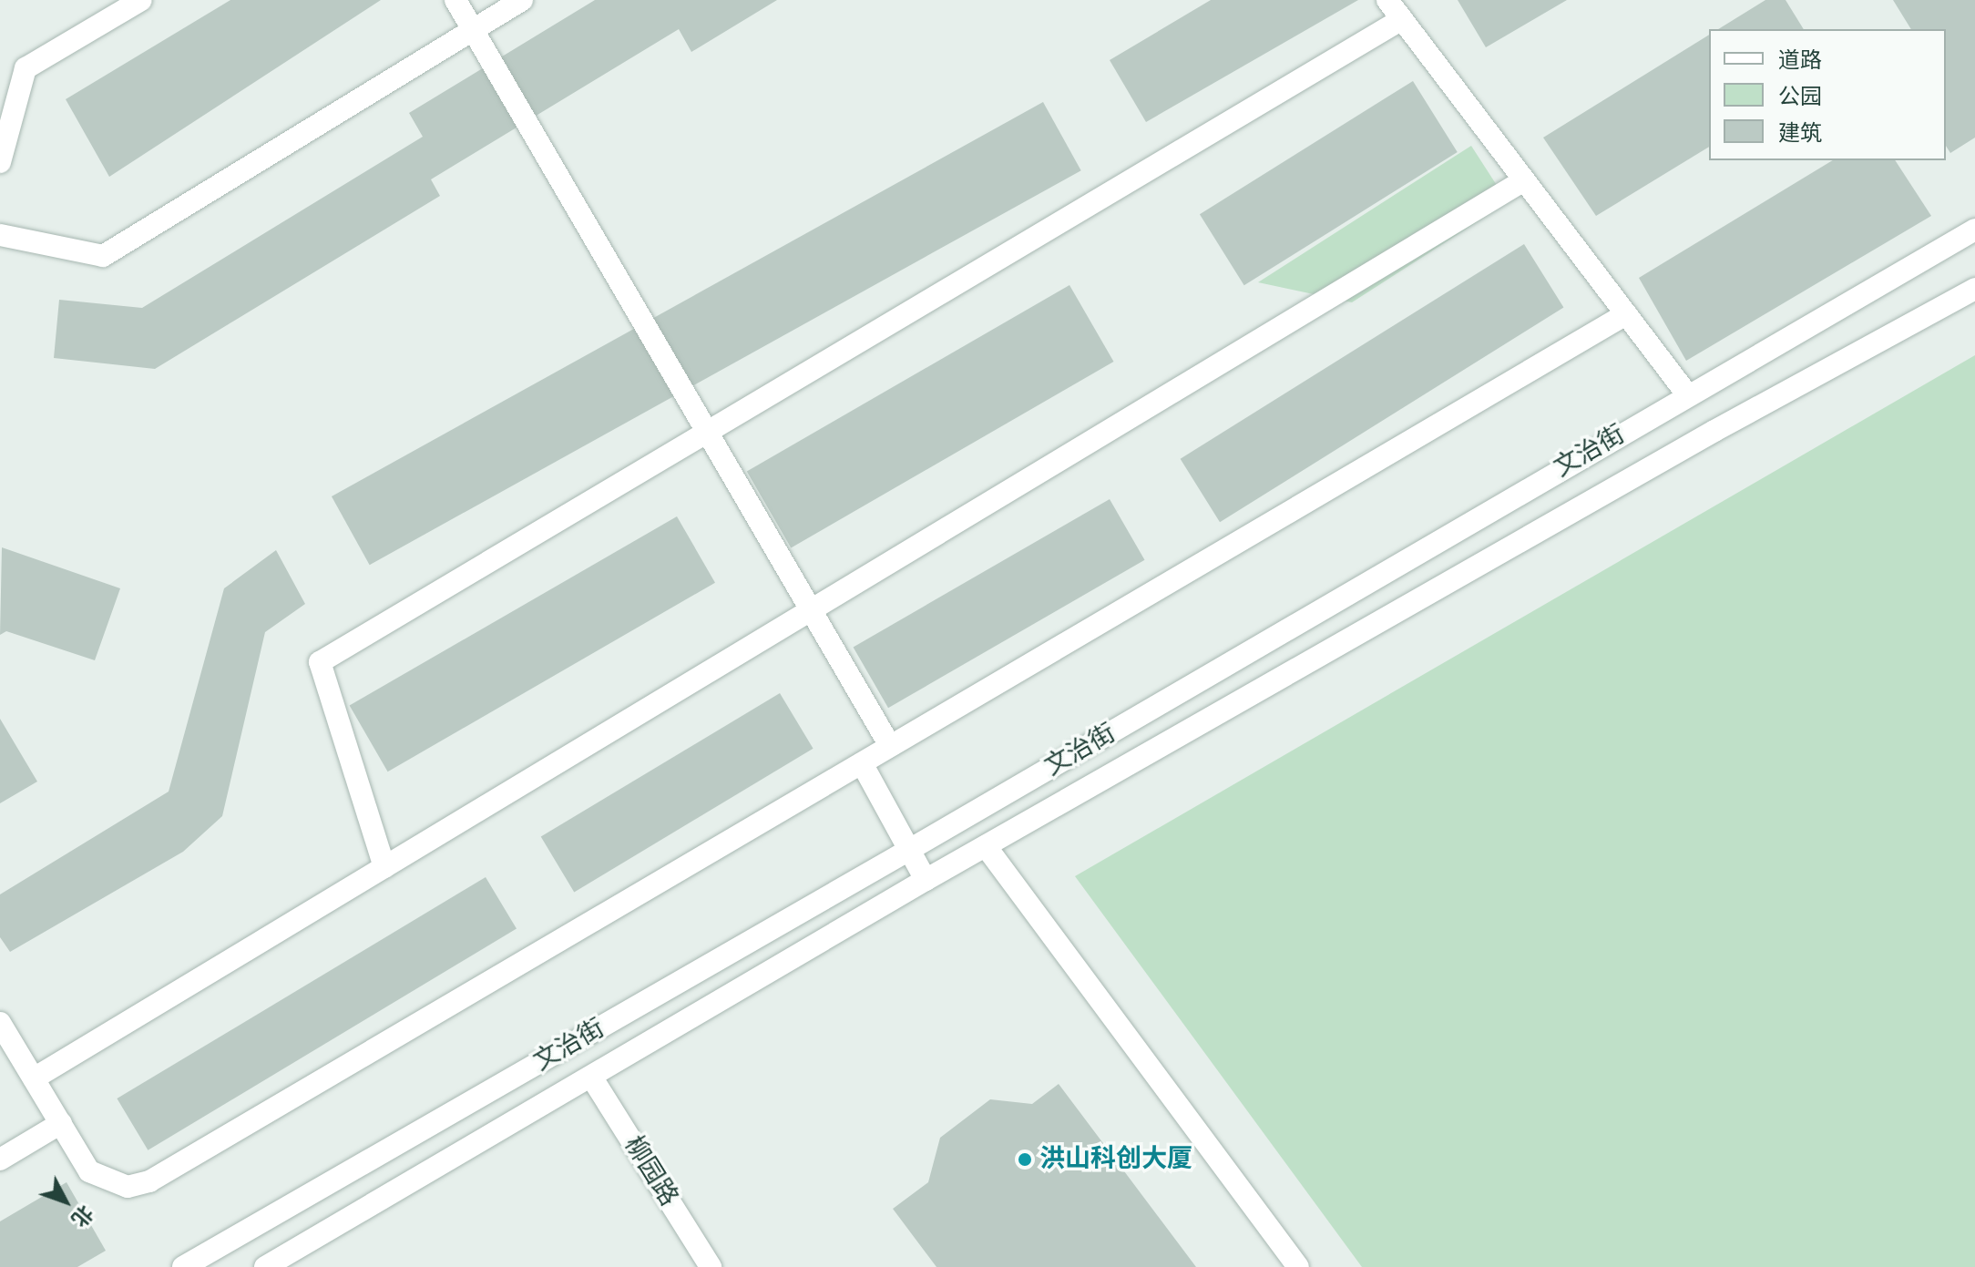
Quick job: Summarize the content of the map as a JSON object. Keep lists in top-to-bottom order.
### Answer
{
  "streets": {
    "street": ["文治街", "柳园路"]
  },
  "crossings": [
    ["文治街", "柳园路"]
  ],
  "places": ["洪山科创大厦"],
  "legend": ["道路", "公园", "建筑"],
  "north": "bottom right"
}
